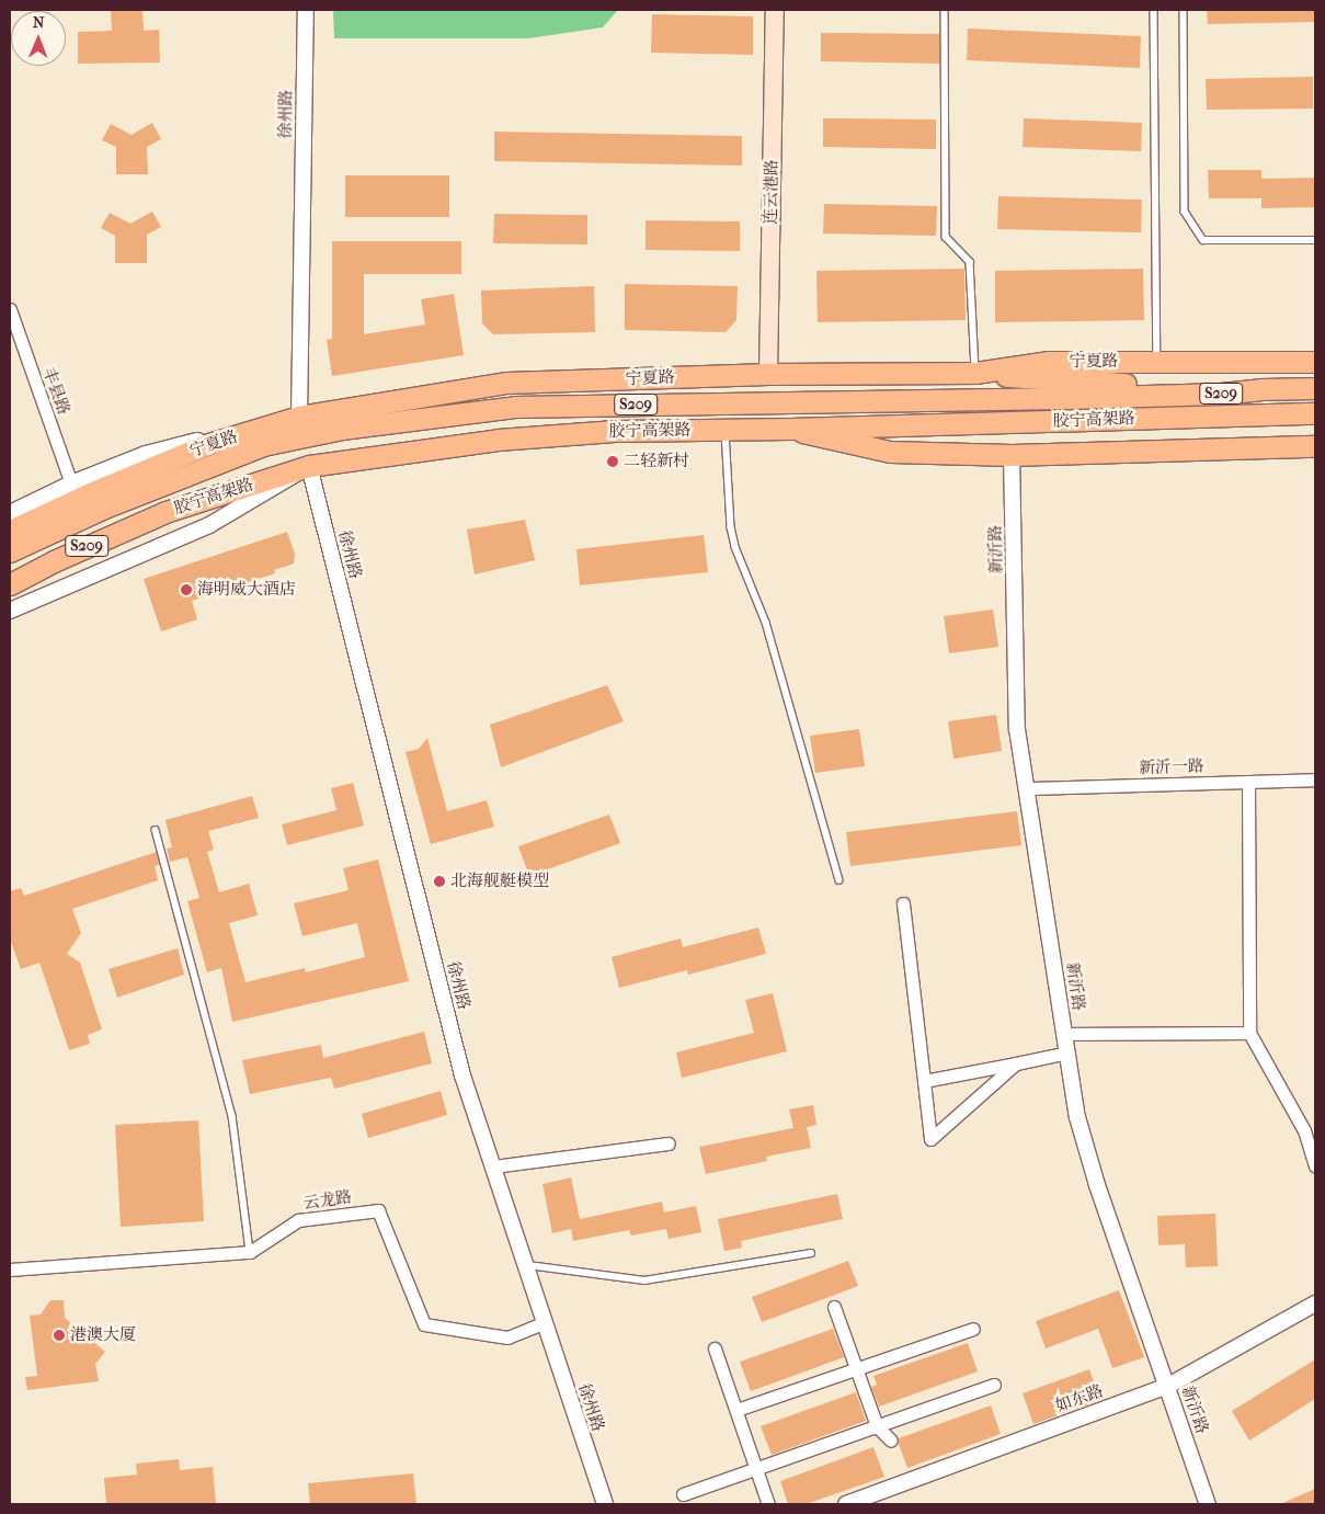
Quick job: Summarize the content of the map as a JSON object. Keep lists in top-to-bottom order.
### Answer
{
  "streets": {
    "main road": [
      "连云港路",
      "宁夏路",
      "S209",
      "胶宁高架路"
    ],
    "street": [
      "徐州路",
      "丰县路",
      "新沂路",
      "新沂一路",
      "云龙路",
      "如东路"
    ]
  },
  "crossings": [
    ["徐州路", "宁夏路"],
    ["徐州路", "胶宁高架路"],
    ["徐州路", "云龙路"],
    ["连云港路", "宁夏路"],
    ["新沂路", "新沂一路"],
    ["新沂路", "如东路"]
  ],
  "places": [
    "二轻新村",
    "海明威大酒店",
    "北海舰艇模型",
    "港澳大厦"
  ],
  "north": "top"
}
